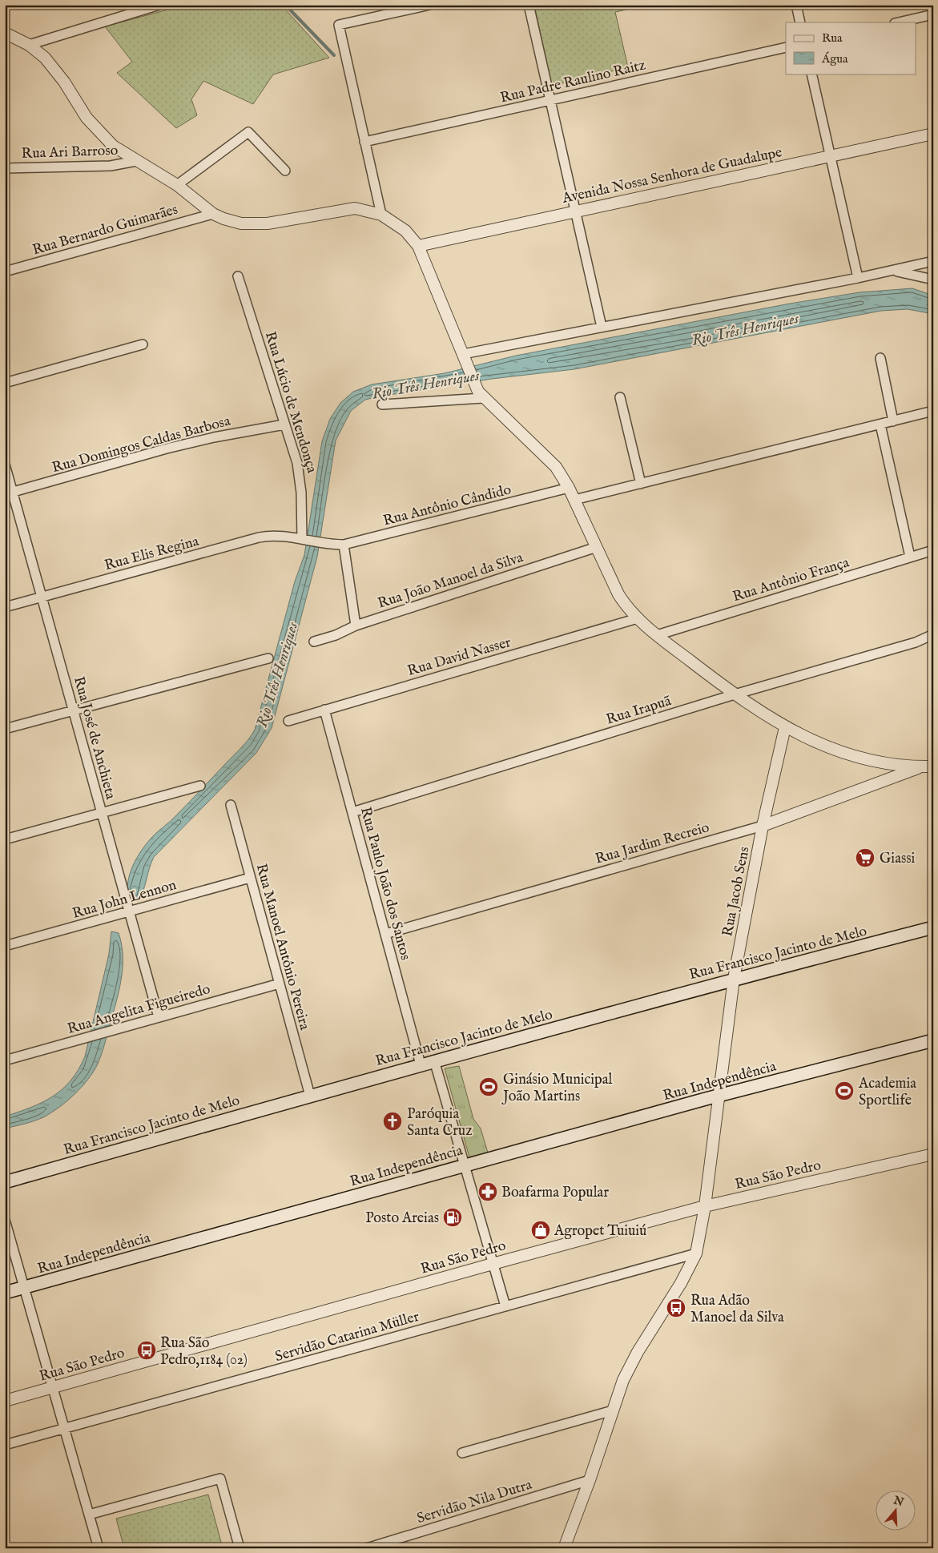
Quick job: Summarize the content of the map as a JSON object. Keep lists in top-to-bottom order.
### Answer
{
  "streets": {
    "main road": ["Rua Francisco Jacinto de Melo", "Rua Independência"],
    "street": [
      "Rua Padre Raulino Raitz",
      "Rua Ari Barroso",
      "Avenida Nossa Senhora de Guadalupe",
      "Rua Bernardo Guimarães",
      "Rua Lúcio de Mendonça",
      "Rua Domingos Caldas Barbosa",
      "Rua Antônio Cândido",
      "Rua Elis Regina",
      "Rua Antônio França",
      "Rua João Manoel da Silva",
      "Rua David Nasser",
      "Rua Irapuã",
      "Rua José de Anchieta",
      "Rua Jardim Recreio",
      "Rua Paulo João dos Santos",
      "Rua Jacob Sens",
      "Rua John Lennon",
      "Rua Manoel Antônio Pereira",
      "Rua Angelita Figueiredo",
      "Rua São Pedro",
      "Servidão Catarina Müller",
      "Servidão Nila Dutra"
    ]
  },
  "crossings": [
    ["Rua Lúcio de Mendonça", "Rua Domingos Caldas Barbosa"],
    ["Rua Lúcio de Mendonça", "Rua Elis Regina"],
    ["Rua Domingos Caldas Barbosa", "Rua José de Anchieta"],
    ["Rua Antônio Cândido", "Rua Elis Regina"],
    ["Rua Elis Regina", "Rua José de Anchieta"],
    ["Rua David Nasser", "Rua Paulo João dos Santos"],
    ["Rua Irapuã", "Rua Paulo João dos Santos"],
    ["Rua José de Anchieta", "Rua John Lennon"],
    ["Rua José de Anchieta", "Rua Angelita Figueiredo"],
    ["Rua Jardim Recreio", "Rua Paulo João dos Santos"],
    ["Rua Jardim Recreio", "Rua Jacob Sens"],
    ["Rua Paulo João dos Santos", "Rua Francisco Jacinto de Melo"],
    ["Rua Jacob Sens", "Rua Francisco Jacinto de Melo"],
    ["Rua Jacob Sens", "Rua Independência"],
    ["Rua Jacob Sens", "Rua São Pedro"],
    ["Rua John Lennon", "Rua Manoel Antônio Pereira"],
    ["Rua Manoel Antônio Pereira", "Rua Francisco Jacinto de Melo"],
    ["Rua Manoel Antônio Pereira", "Rua Angelita Figueiredo"]
  ],
  "water": ["Rio Três Henriques"],
  "places": {
    "supermarket": ["Giassi"],
    "sports": ["Ginásio Municipal João Martins", "Academia Sportlife"],
    "church": ["Paróquia Santa Cruz"],
    "pharmacy": ["Boafarma Popular"],
    "fuel station": ["Posto Areias"],
    "shop": ["Agropet Tuiuiú"],
    "bus stop": ["Rua Adão Manoel da Silva", "Rua São Pedro,1184 (02)"]
  },
  "legend": ["Rua", "Água"],
  "north": "top"
}
